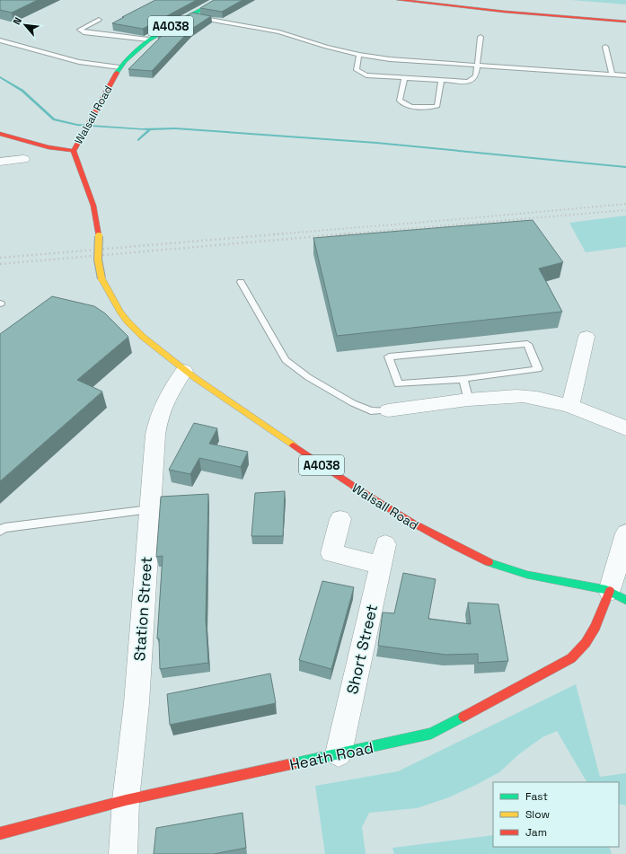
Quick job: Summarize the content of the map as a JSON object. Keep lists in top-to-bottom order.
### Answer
{
  "streets": {
    "main road": ["A4038", "Walsall Road", "Heath Road"],
    "street": ["Station Street", "Short Street"]
  },
  "crossings": [
    ["A4038", "Walsall Road"],
    ["Walsall Road", "Station Street"],
    ["Walsall Road", "Heath Road"],
    ["Station Street", "Heath Road"],
    ["Short Street", "Heath Road"]
  ],
  "legend": ["Fast", "Slow", "Jam"],
  "north": "top left"
}
